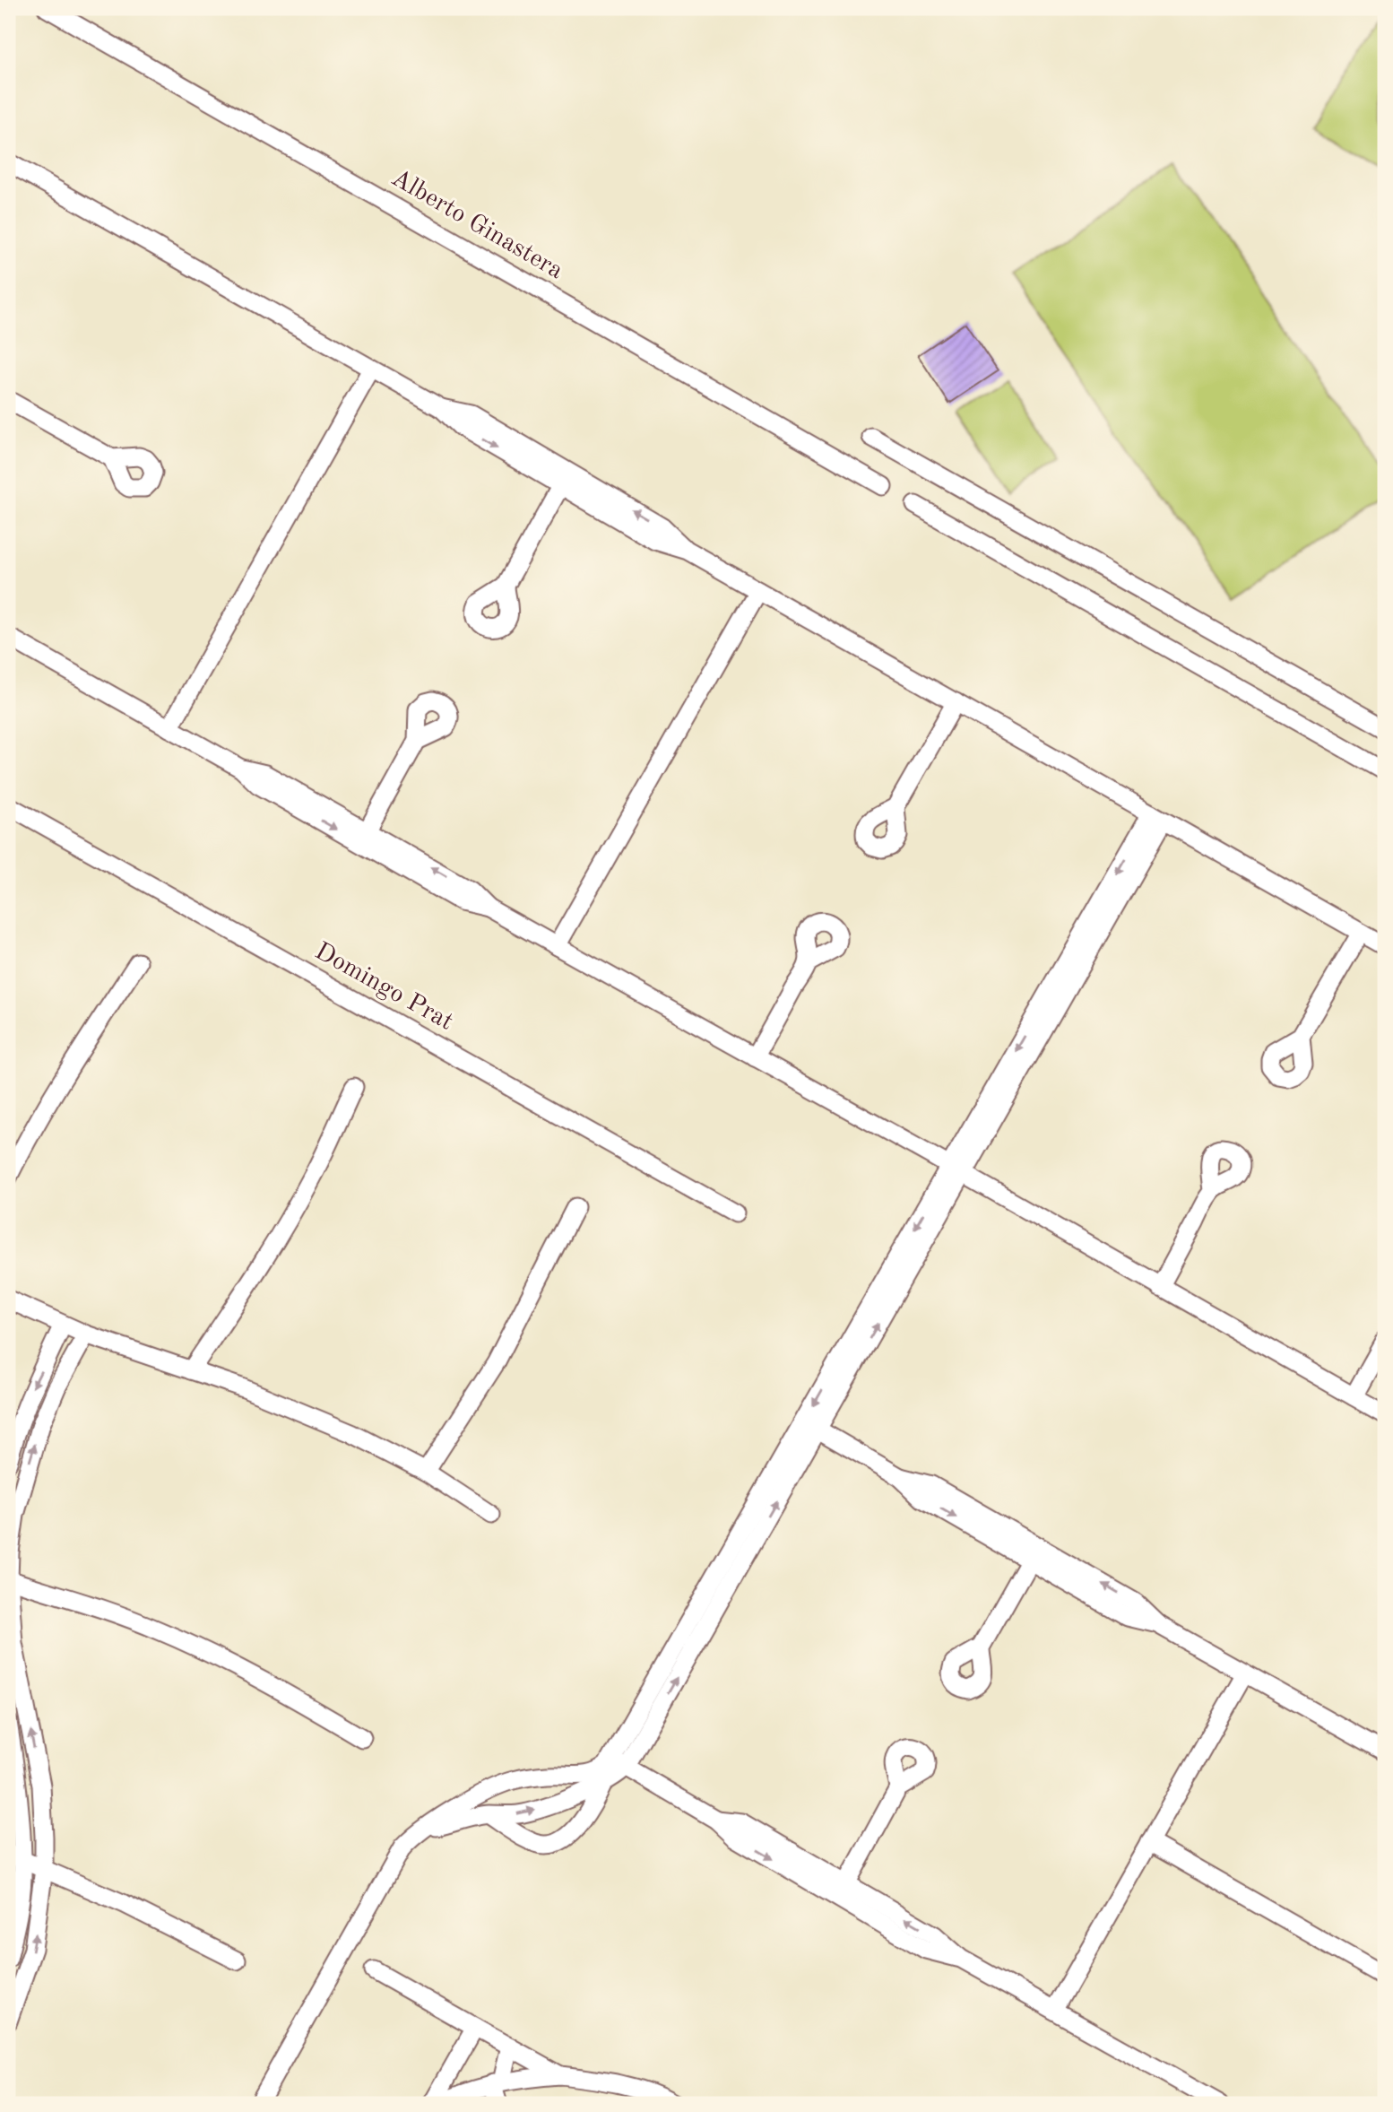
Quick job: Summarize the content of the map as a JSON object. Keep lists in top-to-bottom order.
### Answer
{
  "streets": {
    "street": ["Alberto Ginastera", "Domingo Prat"]
  }
}
